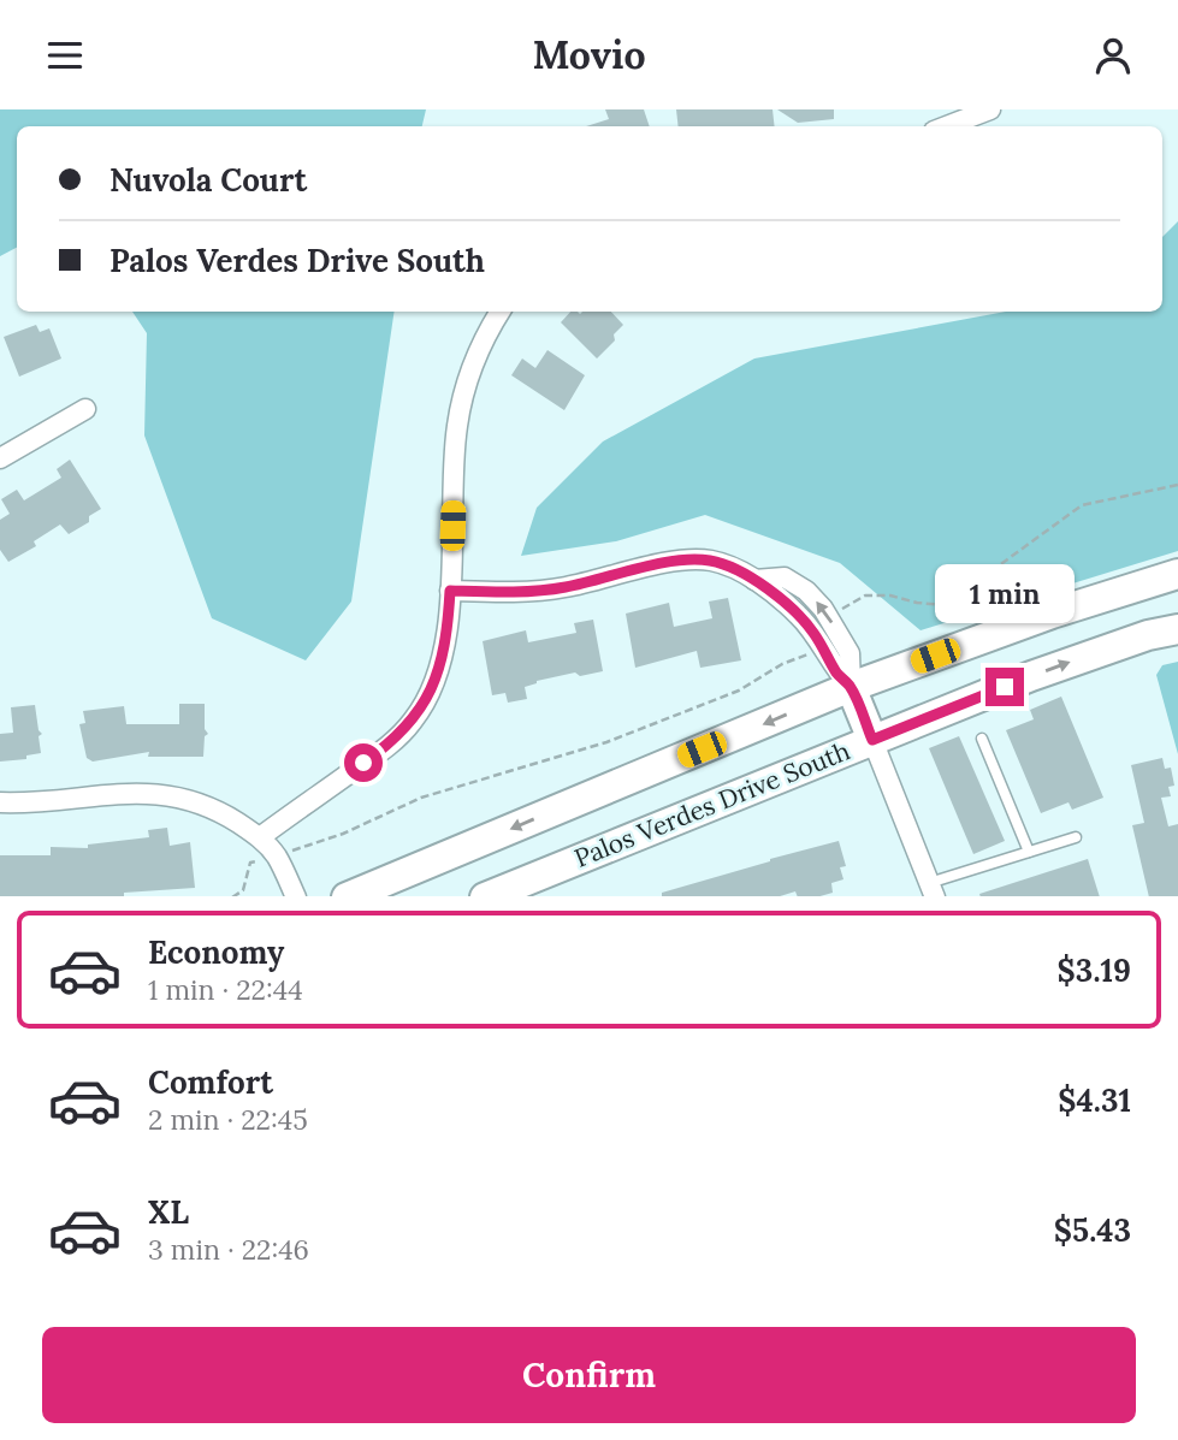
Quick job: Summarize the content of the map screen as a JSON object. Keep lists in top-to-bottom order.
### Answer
{
  "streets": {
    "main road": ["Palos Verdes Drive South"]
  },
  "page": {
    "header": "Movio",
    "banner": ["Nuvola Court", "Palos Verdes Drive South"],
    "bubble": "1 min",
    "list": [
      {
        "name": "Economy",
        "note": "1 min · 22:44",
        "value": "$3.19"
      },
      {
        "name": "Comfort",
        "note": "2 min · 22:45",
        "value": "$4.31"
      },
      {
        "name": "XL",
        "note": "3 min · 22:46",
        "value": "$5.43"
      }
    ],
    "buttons": "Confirm"
  }
}
